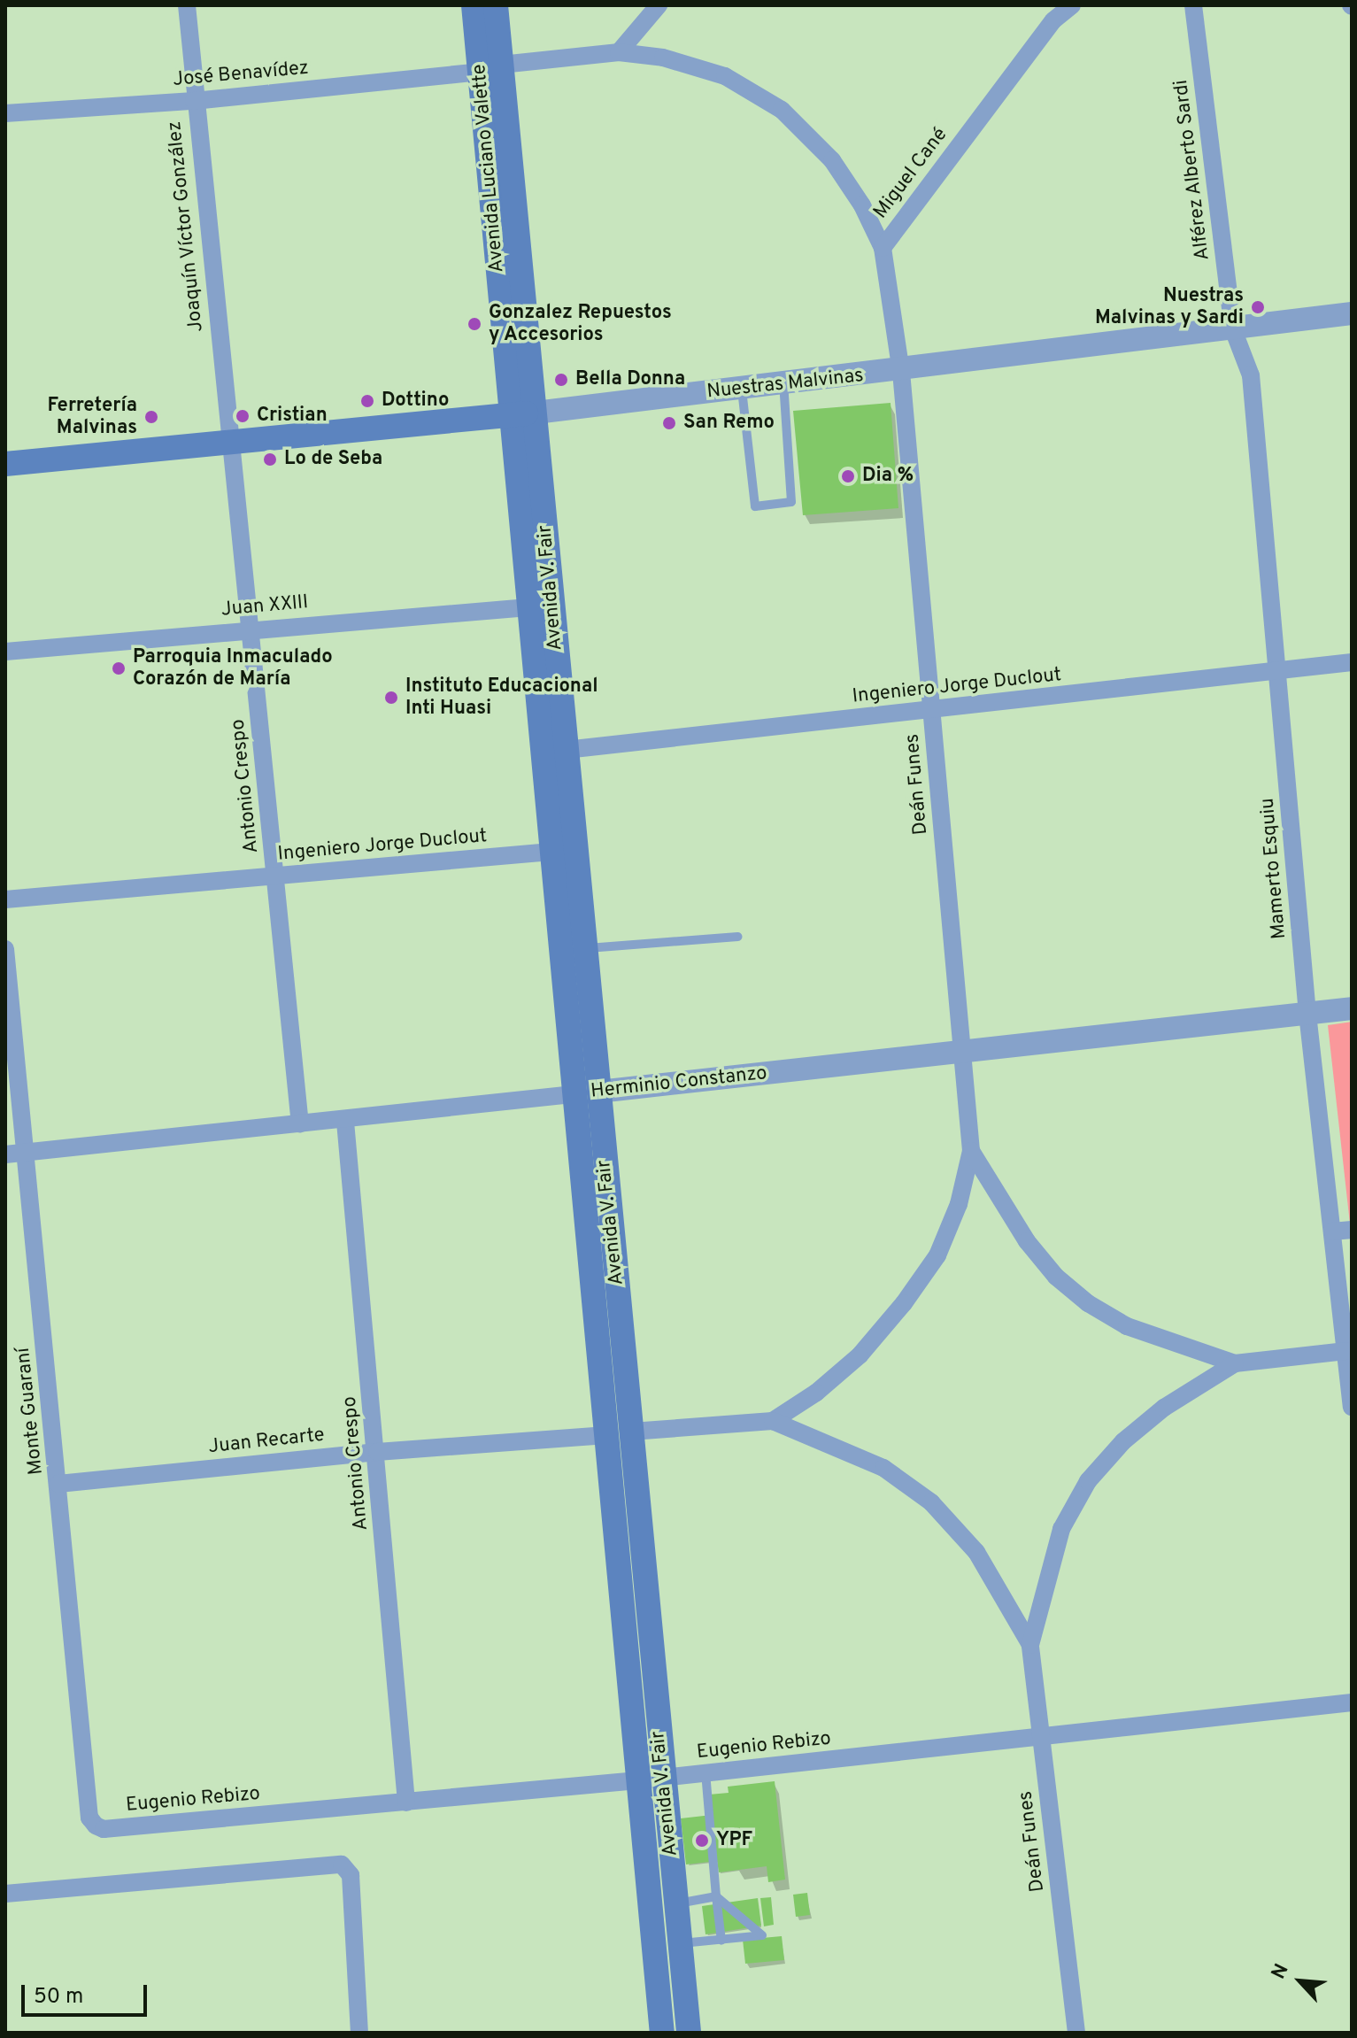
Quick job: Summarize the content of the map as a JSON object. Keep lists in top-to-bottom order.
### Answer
{
  "streets": {
    "main road": ["Avenida Luciano Valette", "Nuestras Malvinas", "Avenida V. Fair"],
    "street": [
      "José Benavídez",
      "Alférez Alberto Sardi",
      "Miguel Cané",
      "Joaquín Víctor González",
      "Juan XXIII",
      "Ingeniero Jorge Duclout",
      "Deán Funes",
      "Antonio Crespo",
      "Mamerto Esquiu",
      "Herminio Constanzo",
      "Monte Guaraní",
      "Juan Recarte",
      "Eugenio Rebizo"
    ]
  },
  "crossings": [
    ["José Benavídez", "Avenida Luciano Valette"],
    ["José Benavídez", "Miguel Cané"],
    ["José Benavídez", "Joaquín Víctor González"],
    ["Avenida Luciano Valette", "Nuestras Malvinas"],
    ["Avenida Luciano Valette", "Avenida V. Fair"],
    ["Alférez Alberto Sardi", "Nuestras Malvinas"],
    ["Alférez Alberto Sardi", "Mamerto Esquiu"],
    ["Miguel Cané", "Deán Funes"],
    ["Joaquín Víctor González", "Nuestras Malvinas"],
    ["Joaquín Víctor González", "Antonio Crespo"],
    ["Nuestras Malvinas", "Avenida V. Fair"],
    ["Nuestras Malvinas", "Deán Funes"],
    ["Nuestras Malvinas", "Antonio Crespo"],
    ["Nuestras Malvinas", "Mamerto Esquiu"],
    ["Avenida V. Fair", "Juan XXIII"],
    ["Avenida V. Fair", "Ingeniero Jorge Duclout"],
    ["Avenida V. Fair", "Herminio Constanzo"],
    ["Avenida V. Fair", "Juan Recarte"],
    ["Avenida V. Fair", "Eugenio Rebizo"],
    ["Juan XXIII", "Antonio Crespo"],
    ["Ingeniero Jorge Duclout", "Deán Funes"],
    ["Ingeniero Jorge Duclout", "Antonio Crespo"],
    ["Ingeniero Jorge Duclout", "Mamerto Esquiu"],
    ["Deán Funes", "Herminio Constanzo"],
    ["Deán Funes", "Eugenio Rebizo"],
    ["Antonio Crespo", "Herminio Constanzo"],
    ["Antonio Crespo", "Juan Recarte"],
    ["Antonio Crespo", "Eugenio Rebizo"],
    ["Mamerto Esquiu", "Herminio Constanzo"],
    ["Herminio Constanzo", "Monte Guaraní"],
    ["Monte Guaraní", "Juan Recarte"],
    ["Monte Guaraní", "Eugenio Rebizo"]
  ],
  "places": [
    "Nuestras Malvinas y Sardi",
    "Gonzalez Repuestos y Accesorios",
    "Bella Donna",
    "Dottino",
    "Cristian",
    "Ferretería Malvinas",
    "San Remo",
    "Lo de Seba",
    "Dia %",
    "Parroquia Inmaculado Corazón de María",
    "Instituto Educacional Inti Huasi",
    "YPF"
  ],
  "scale_bar": "50 m",
  "north": "top left"
}
